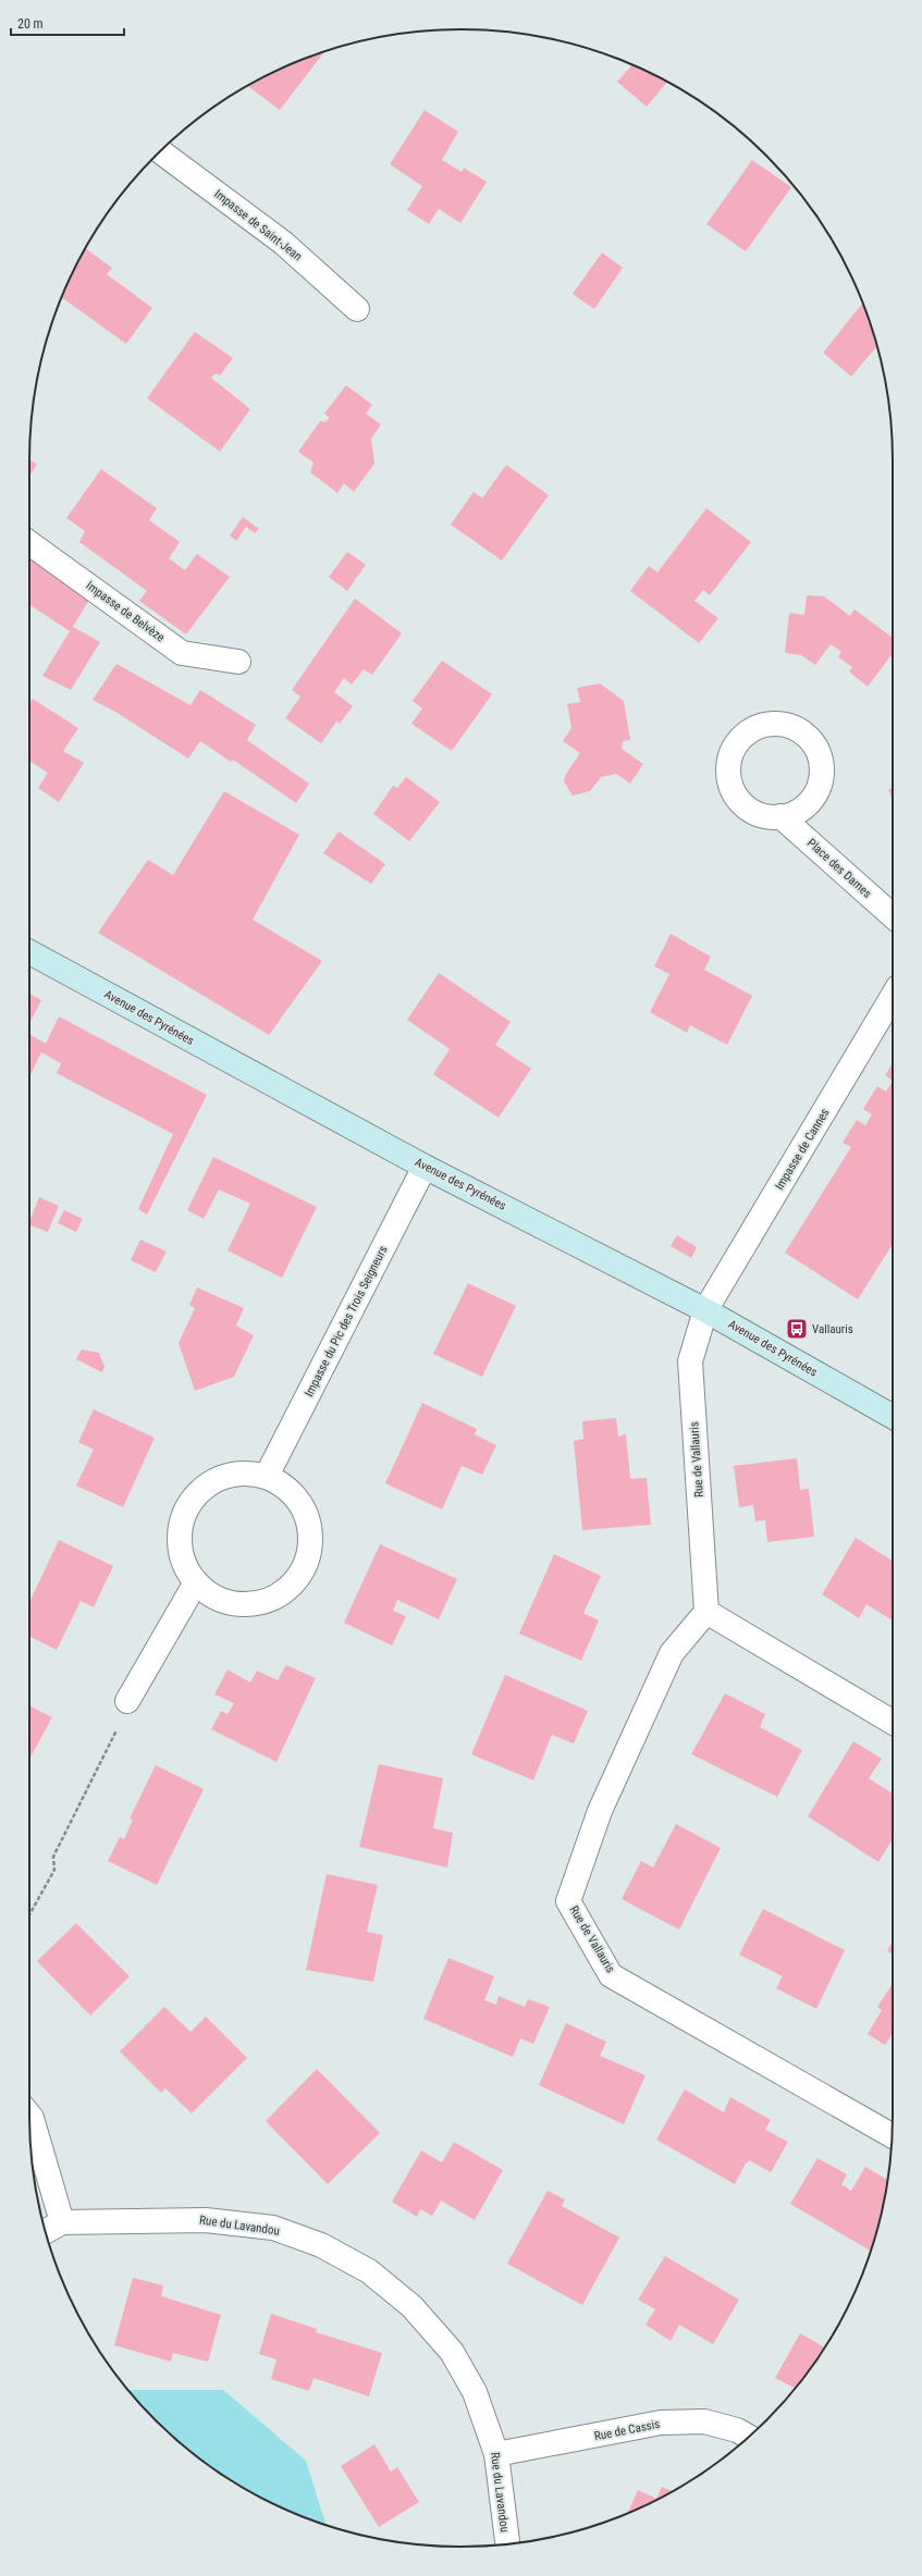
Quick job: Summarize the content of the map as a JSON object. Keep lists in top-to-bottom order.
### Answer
{
  "streets": {
    "main road": ["Avenue des Pyrénées"],
    "street": [
      "Impasse de Saint-Jean",
      "Impasse de Belvèze",
      "Place des Dames",
      "Impasse de Cannes",
      "Impasse du Pic des Trois Seigneurs",
      "Rue de Vallauris",
      "Rue du Lavandou",
      "Rue de Cassis"
    ]
  },
  "crossings": [
    ["Avenue des Pyrénées", "Impasse de Cannes"],
    ["Avenue des Pyrénées", "Impasse du Pic des Trois Seigneurs"],
    ["Avenue des Pyrénées", "Rue de Vallauris"],
    ["Impasse de Cannes", "Rue de Vallauris"],
    ["Rue du Lavandou", "Rue de Cassis"]
  ],
  "places": {
    "bus stop": ["Vallauris"]
  },
  "scale_bar": "20 m"
}
